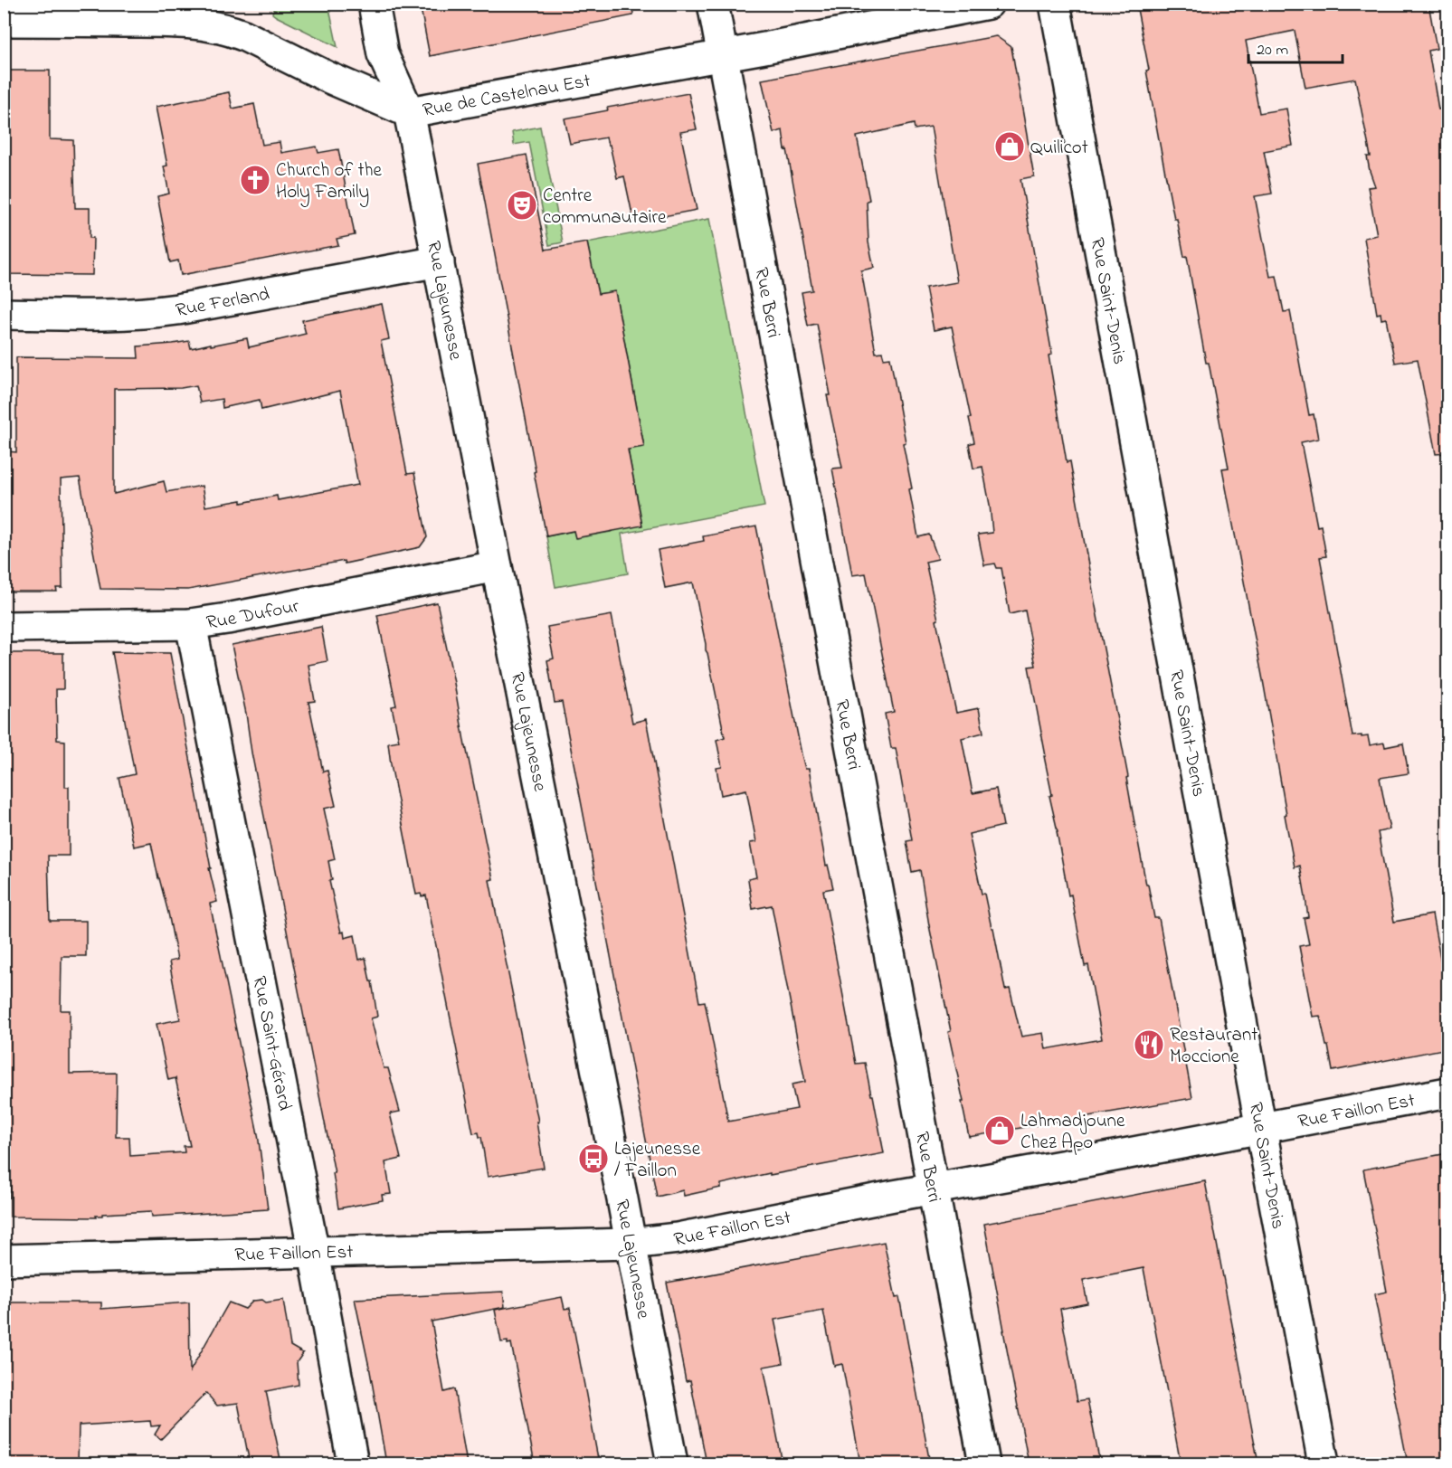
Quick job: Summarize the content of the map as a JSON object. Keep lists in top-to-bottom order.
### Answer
{
  "streets": {
    "street": [
      "Rue de Castelnau Est",
      "Rue Lajeunesse",
      "Rue Ferland",
      "Rue Berri",
      "Rue Saint-Denis",
      "Rue Dufour",
      "Rue Saint-Gérard",
      "Rue Faillon Est"
    ]
  },
  "crossings": [
    ["Rue de Castelnau Est", "Rue Lajeunesse"],
    ["Rue de Castelnau Est", "Rue Berri"],
    ["Rue Lajeunesse", "Rue Ferland"],
    ["Rue Lajeunesse", "Rue Dufour"],
    ["Rue Lajeunesse", "Rue Faillon Est"],
    ["Rue Berri", "Rue Faillon Est"],
    ["Rue Saint-Denis", "Rue Faillon Est"],
    ["Rue Dufour", "Rue Saint-Gérard"],
    ["Rue Saint-Gérard", "Rue Faillon Est"]
  ],
  "places": {
    "shop": ["Quilicot", "Lahmadjoune Chez Apo"],
    "church": ["Church of the Holy Family"],
    "theatre": ["Centre communautaire"],
    "restaurant": ["Restaurant Moccione"],
    "bus stop": ["Lajeunesse / Faillon"]
  },
  "scale_bar": "20 m"
}
